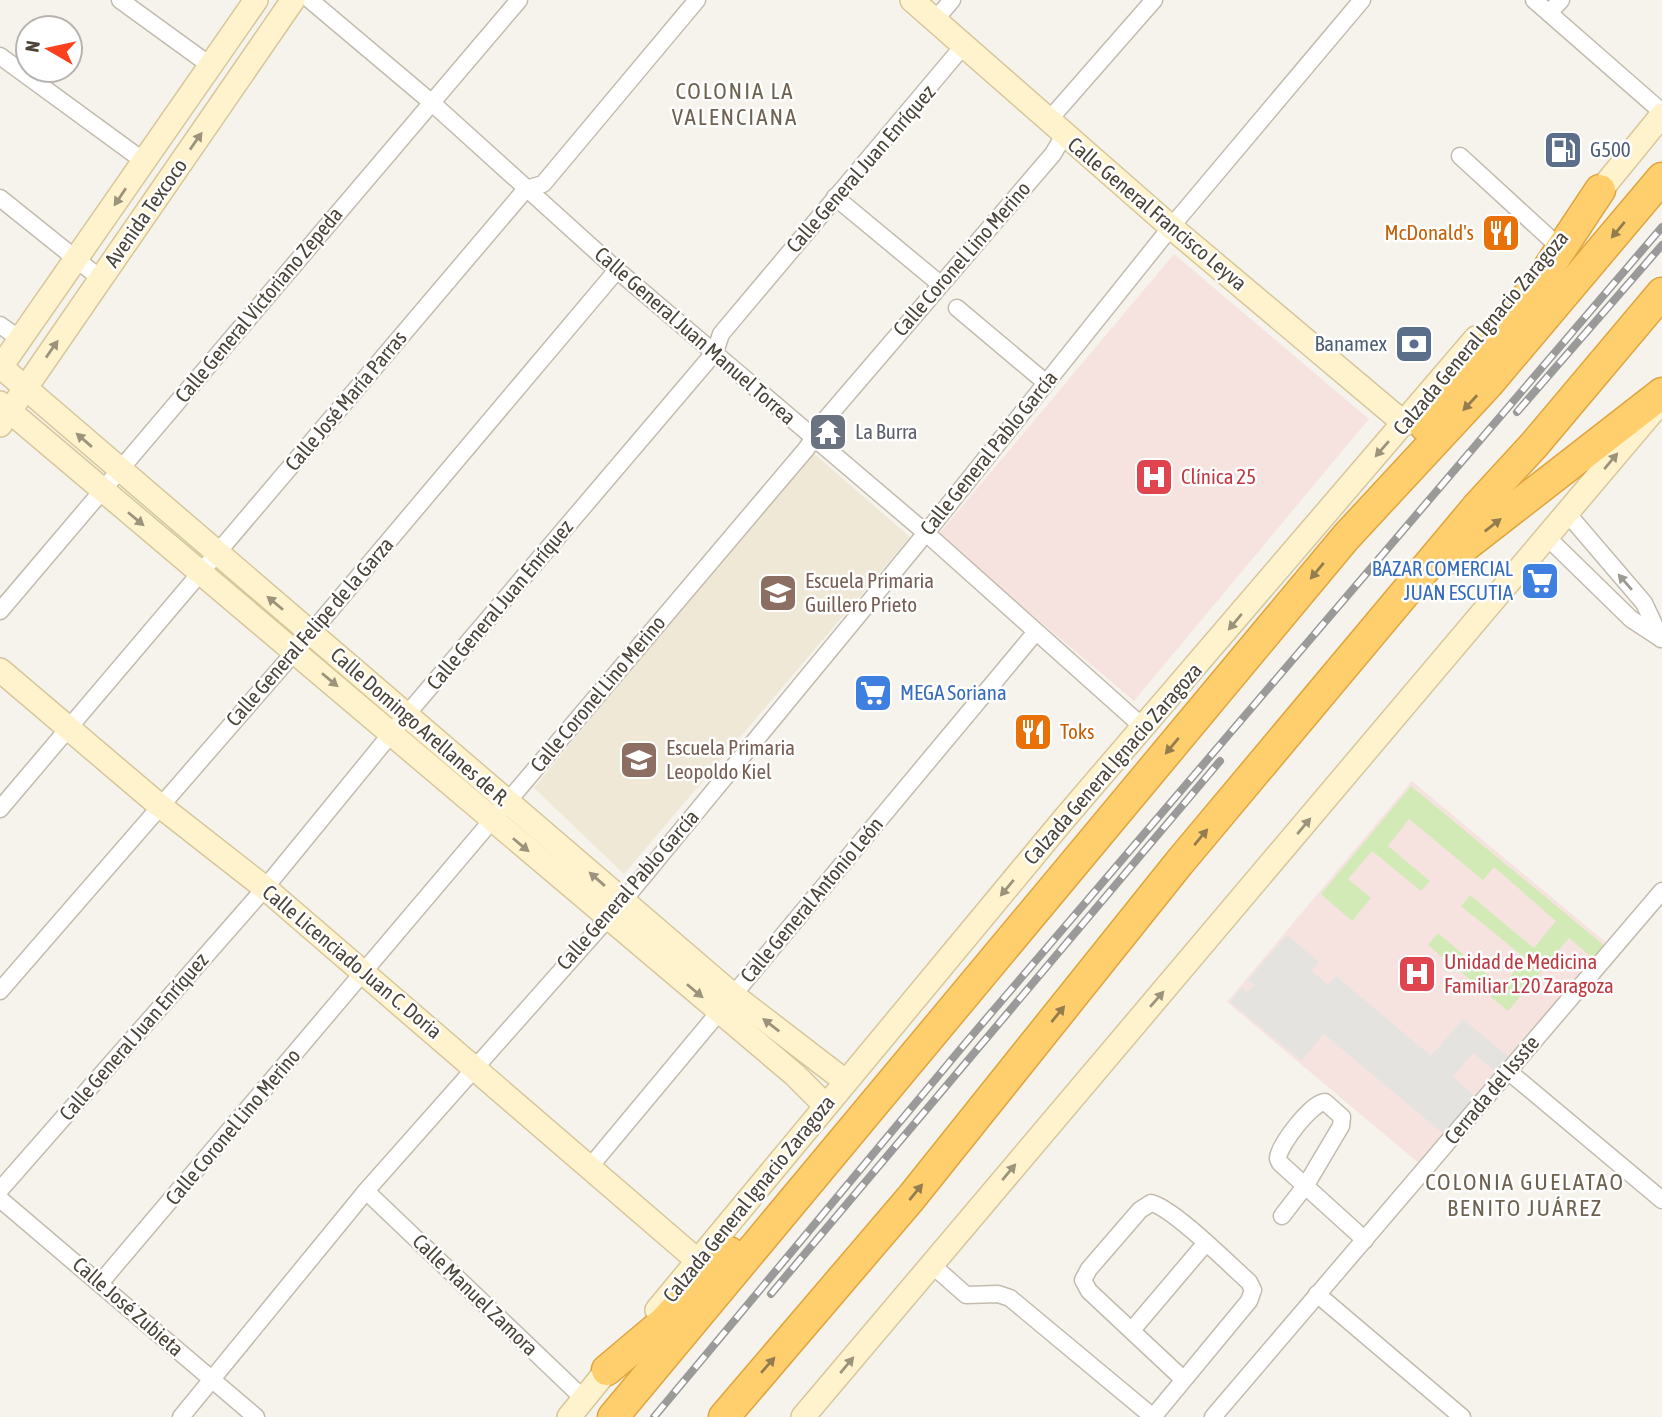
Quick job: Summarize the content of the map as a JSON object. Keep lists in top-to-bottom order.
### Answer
{
  "streets": {
    "highway": ["Calzada General Ignacio Zaragoza"],
    "main road": [
      "Avenida Texcoco",
      "Calle General Francisco Leyva",
      "Calle Domingo Arellanes de R.",
      "Calle Licenciado Juan C. Doria"
    ],
    "street": [
      "Calle General Juan Enríquez",
      "Calle Coronel Lino Merino",
      "Calle General Victoriano Zepeda",
      "Calle General Juan Manuel Torrea",
      "Calle José María Parras",
      "Calle General Pablo García",
      "Calle General Felipe de la Garza",
      "Calle General Antonio León",
      "Cerrada del Issste",
      "Calle Manuel Zamora",
      "Calle José Zubieta"
    ]
  },
  "crossings": [
    ["Calle General Juan Enríquez", "Calle General Francisco Leyva"],
    ["Calle General Juan Enríquez", "Calle General Juan Manuel Torrea"],
    ["Calle General Juan Enríquez", "Calle Domingo Arellanes de R."],
    ["Calle General Juan Enríquez", "Calle Licenciado Juan C. Doria"],
    ["Avenida Texcoco", "Calle Domingo Arellanes de R."],
    ["Calle General Francisco Leyva", "Calle Coronel Lino Merino"],
    ["Calle General Francisco Leyva", "Calzada General Ignacio Zaragoza"],
    ["Calle General Francisco Leyva", "Calle General Pablo García"],
    ["Calle Coronel Lino Merino", "Calle General Juan Manuel Torrea"],
    ["Calle Coronel Lino Merino", "Calle Domingo Arellanes de R."],
    ["Calle Coronel Lino Merino", "Calle Licenciado Juan C. Doria"],
    ["Calle Coronel Lino Merino", "Calle José Zubieta"],
    ["Calle General Victoriano Zepeda", "Calle General Juan Manuel Torrea"],
    ["Calle General Victoriano Zepeda", "Calle Domingo Arellanes de R."],
    ["Calzada General Ignacio Zaragoza", "Calle General Juan Manuel Torrea"],
    ["Calzada General Ignacio Zaragoza", "Calle Domingo Arellanes de R."],
    ["Calzada General Ignacio Zaragoza", "Calle Licenciado Juan C. Doria"],
    ["Calzada General Ignacio Zaragoza", "Calle Manuel Zamora"],
    ["Calle General Juan Manuel Torrea", "Calle José María Parras"],
    ["Calle General Juan Manuel Torrea", "Calle General Pablo García"],
    ["Calle General Juan Manuel Torrea", "Calle General Felipe de la Garza"],
    ["Calle General Juan Manuel Torrea", "Calle General Antonio León"],
    ["Calle José María Parras", "Calle Domingo Arellanes de R."],
    ["Calle José María Parras", "Calle Licenciado Juan C. Doria"],
    ["Calle General Pablo García", "Calle Domingo Arellanes de R."],
    ["Calle General Pablo García", "Calle Licenciado Juan C. Doria"],
    ["Calle General Pablo García", "Calle Manuel Zamora"],
    ["Calle General Pablo García", "Calle José Zubieta"],
    ["Calle General Felipe de la Garza", "Calle Domingo Arellanes de R."],
    ["Calle General Felipe de la Garza", "Calle Licenciado Juan C. Doria"],
    ["Calle Domingo Arellanes de R.", "Calle General Antonio León"],
    ["Calle General Antonio León", "Calle Licenciado Juan C. Doria"]
  ],
  "districts": ["COLONIA LA VALENCIANA", "COLONIA GUELATAO BENITO JUÁREZ"],
  "places": {
    "fuel station": ["G500"],
    "restaurant": ["McDonald's", "Toks"],
    "bank": ["Banamex"],
    "temple": ["La Burra"],
    "hospital": ["Clínica 25", "Unidad de Medicina Familiar 120 Zaragoza"],
    "supermarket": ["BAZAR COMERCIAL JUAN ESCUTIA", "MEGA Soriana"],
    "school or university": ["Escuela Primaria Guillero Prieto", "Escuela Primaria Leopoldo Kiel"]
  },
  "north": "left"
}
